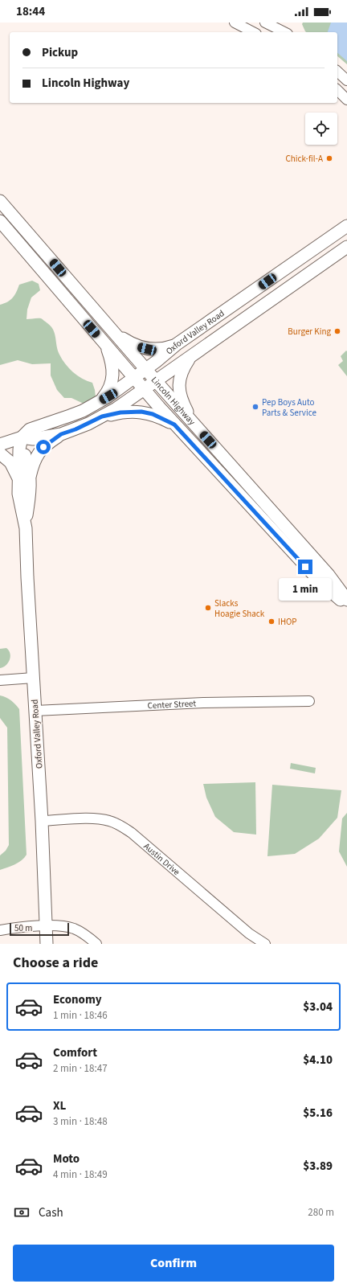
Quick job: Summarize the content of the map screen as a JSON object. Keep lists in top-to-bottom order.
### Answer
{
  "streets": {
    "main road": ["Oxford Valley Road", "Lincoln Highway"],
    "street": ["Center Street", "Austin Drive"]
  },
  "crossings": [
    ["Oxford Valley Road", "Lincoln Highway"],
    ["Oxford Valley Road", "Center Street"],
    ["Oxford Valley Road", "Austin Drive"]
  ],
  "places": [
    "Chick-fil-A",
    "Burger King",
    "Pep Boys Auto Parts & Service",
    "Slacks Hoagie Shack",
    "IHOP"
  ],
  "scale_bar": "50 m",
  "page": {
    "status": "18:44",
    "banner": ["Pickup", "Lincoln Highway"],
    "bubble": "1 min",
    "scale": "50 m",
    "heading": "Choose a ride",
    "list": [
      {
        "name": "Economy",
        "note": "1 min · 18:46",
        "value": "$3.04"
      },
      {
        "name": "Comfort",
        "note": "2 min · 18:47",
        "value": "$4.10"
      },
      {
        "name": "XL",
        "note": "3 min · 18:48",
        "value": "$5.16"
      },
      {
        "name": "Moto",
        "note": "4 min · 18:49",
        "value": "$3.89"
      }
    ],
    "pay": ["Cash", "280 m"],
    "buttons": "Confirm"
  }
}
